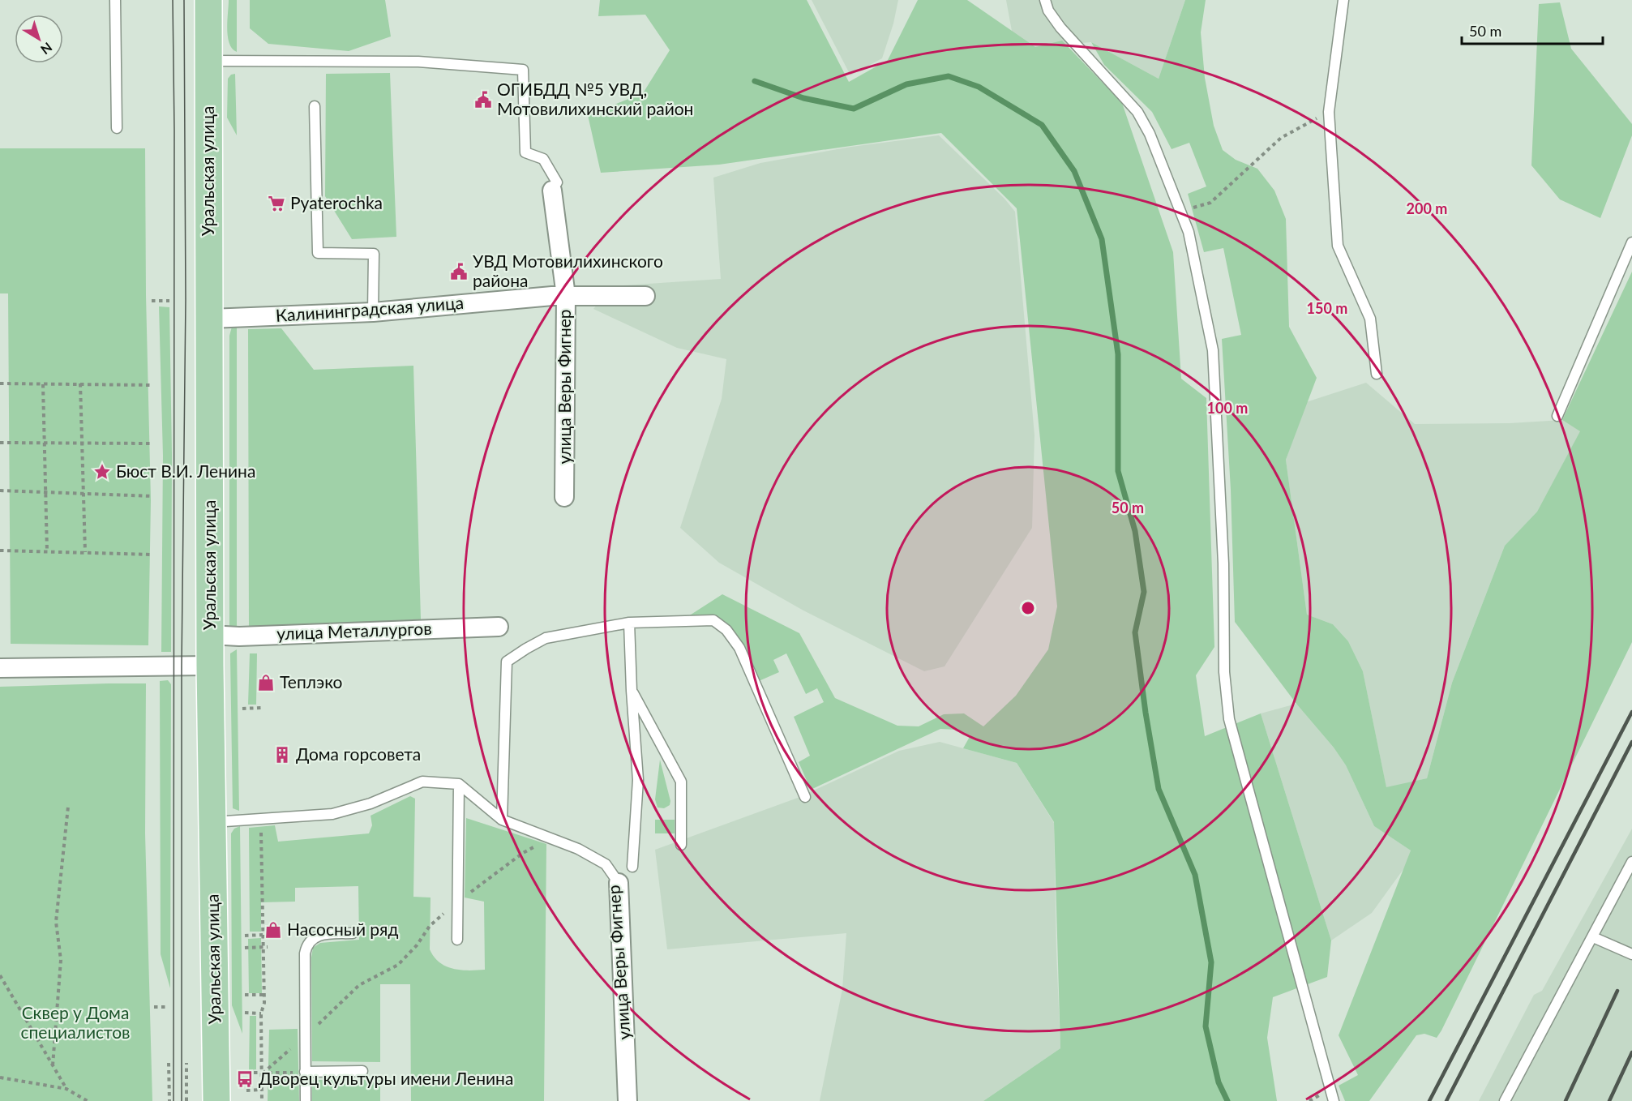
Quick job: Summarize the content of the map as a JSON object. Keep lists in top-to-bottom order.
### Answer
{
  "streets": {
    "main road": ["Уральская улица"],
    "street": ["Калининградская улица", "улица Веры Фигнер", "улица Металлургов"]
  },
  "crossings": [
    ["Уральская улица", "Калининградская улица"],
    ["Уральская улица", "улица Металлургов"],
    ["Калининградская улица", "улица Веры Фигнер"]
  ],
  "parks": ["Сквер у Дома специалистов"],
  "places": {
    "public building": ["ОГИБДД №5 УВД, Мотовилихинский район", "УВД Мотовилихинского района"],
    "supermarket": ["Pyaterochka"],
    "place": ["Бюст В.И. Ленина"],
    "shop": ["Теплэко", "Насосный ряд"],
    "building": ["Дома горсовета"],
    "bus stop": ["Дворец культуры имени Ленина"]
  },
  "scale_bar": "50 m",
  "north": "bottom right",
  "rings": [
    "200 m",
    "150 m",
    "100 m",
    "50 m"
  ]
}
